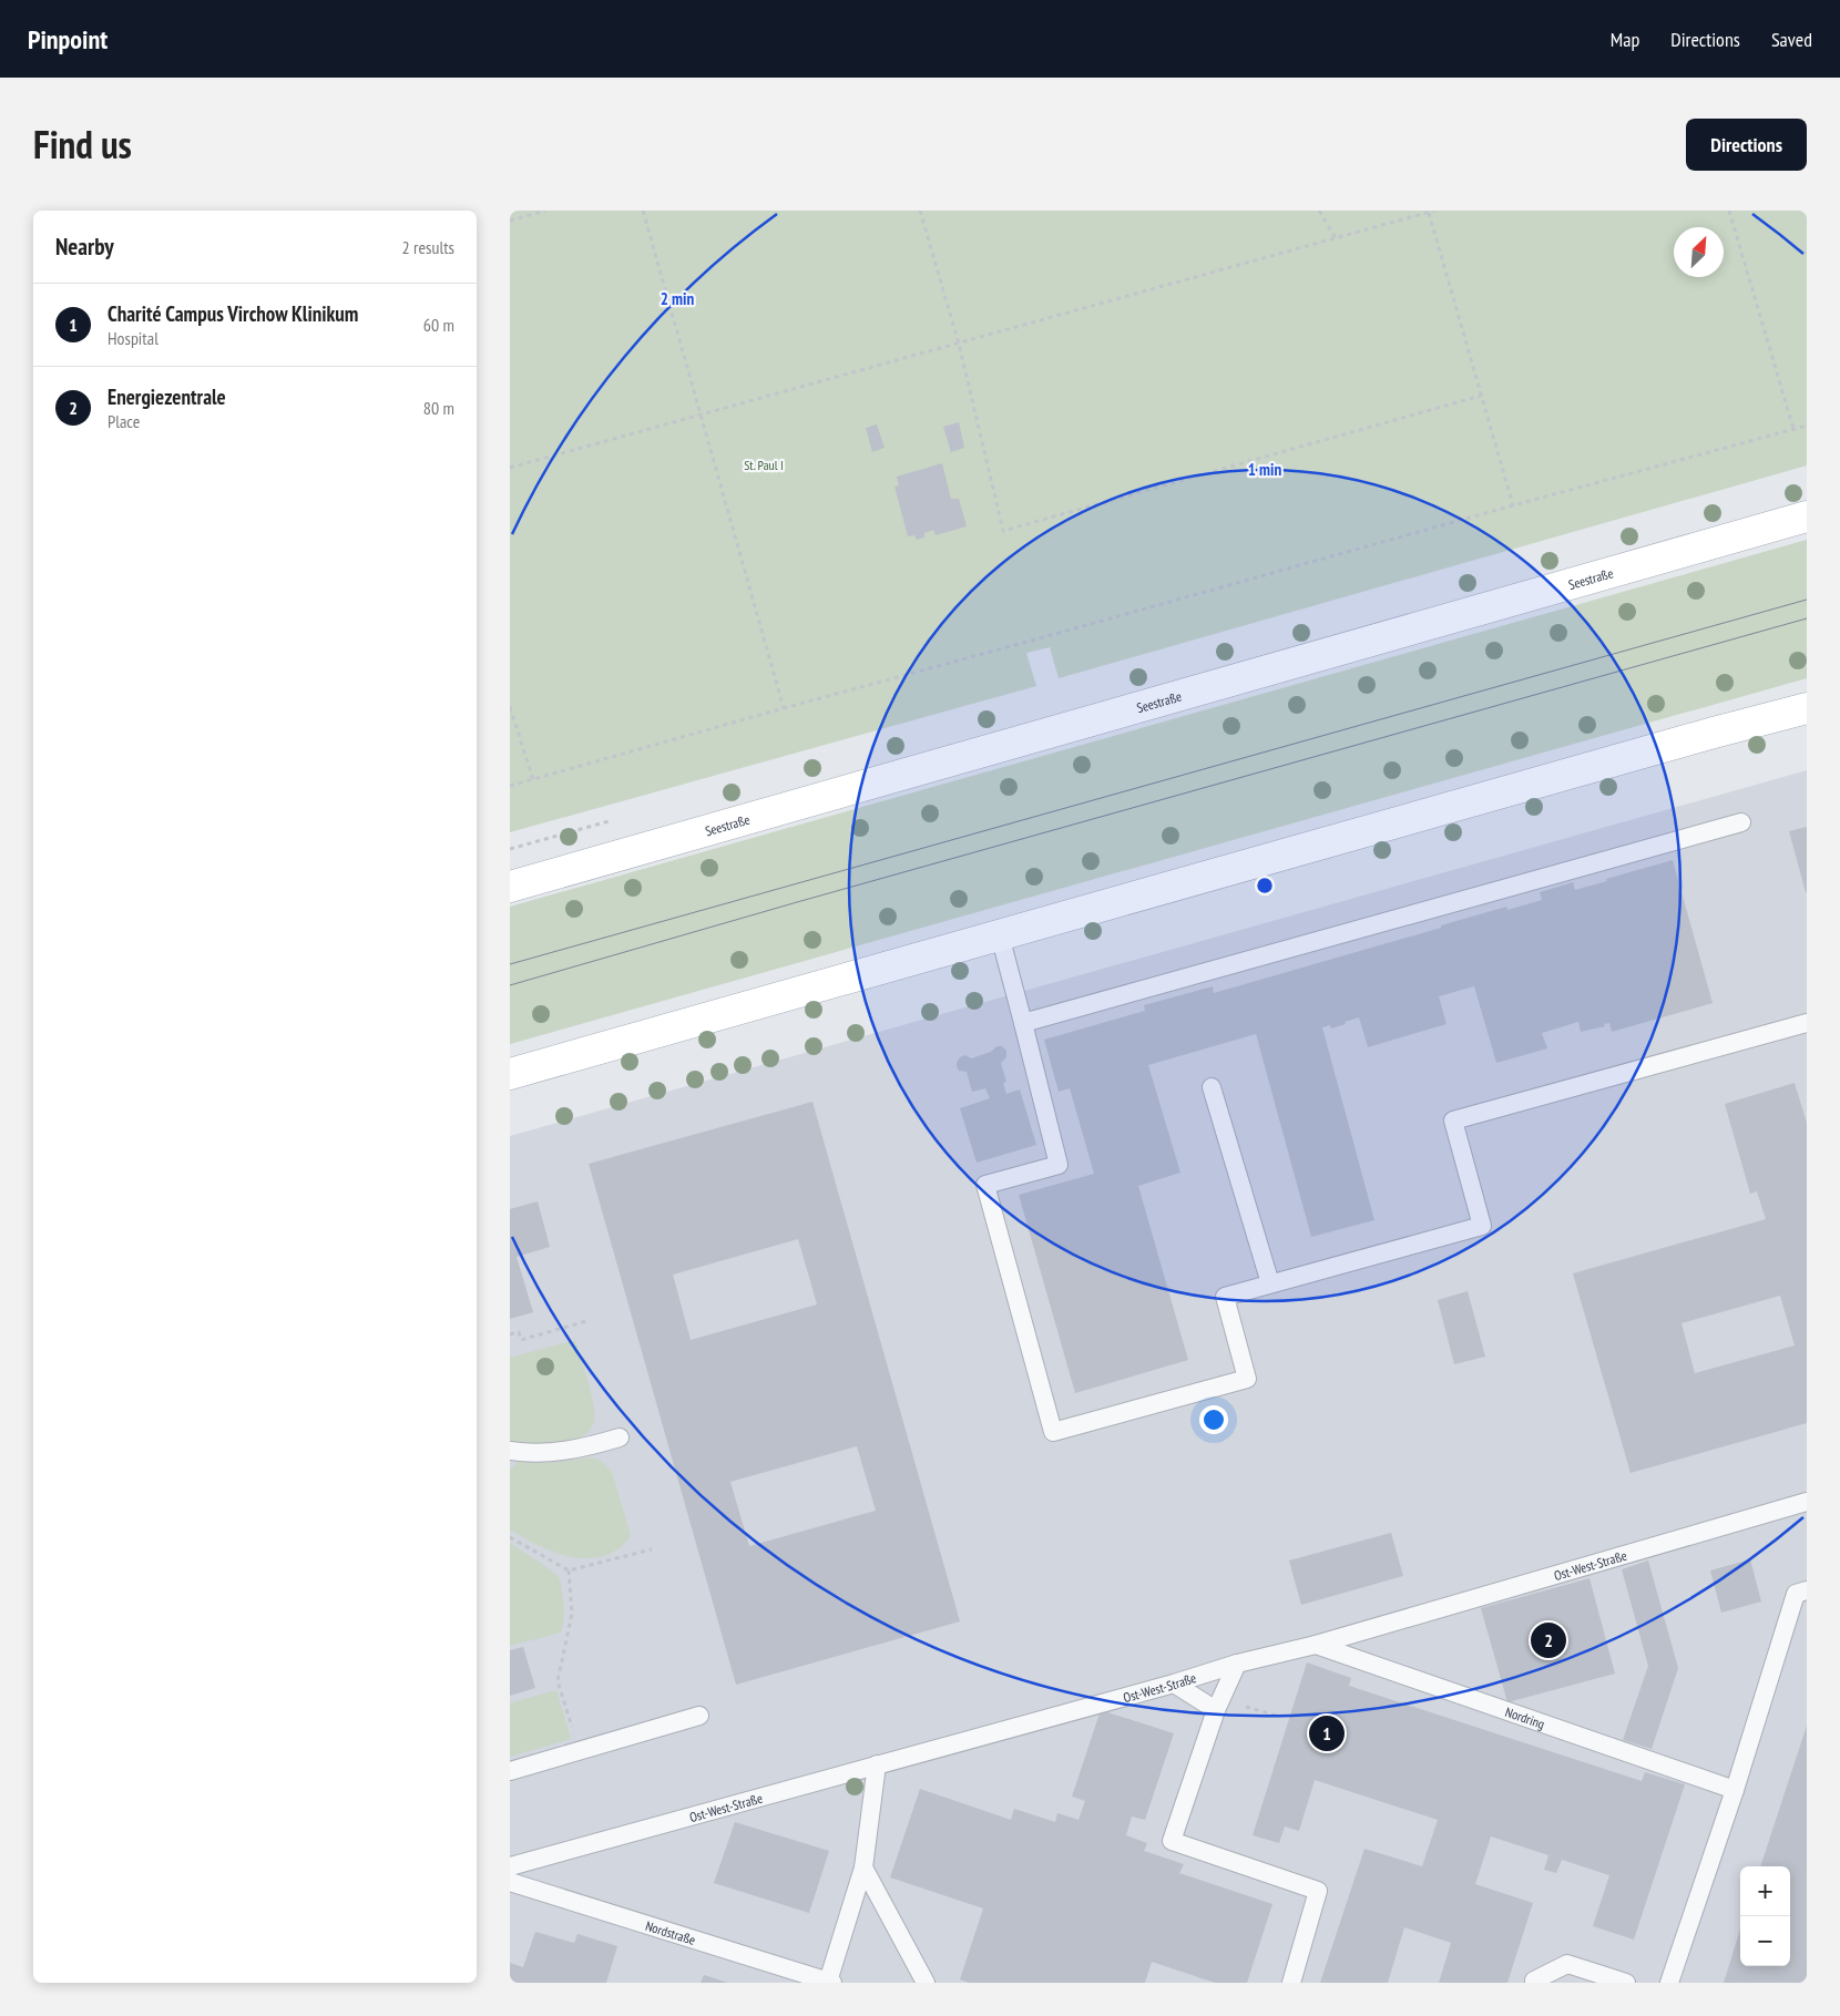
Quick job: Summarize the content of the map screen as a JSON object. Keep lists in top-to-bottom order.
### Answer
{
  "streets": {
    "main road": ["Seestraße"],
    "lane": ["Ost-West-Straße", "Nordring", "Nordstraße"]
  },
  "crossings": [
    ["Ost-West-Straße", "Nordring"]
  ],
  "parks": ["St. Paul I"],
  "north": "top right",
  "page": {
    "header": "Pinpoint",
    "nav": ["Map", "Directions", "Saved"],
    "title": "Find us",
    "buttons": "Directions",
    "heading": ["Nearby", "2 results"],
    "list": [
      {
        "mark": "1",
        "name": "Charité Campus Virchow Klinikum",
        "note": "Hospital",
        "value": "60 m"
      },
      {
        "mark": "2",
        "name": "Energiezentrale",
        "note": "Place",
        "value": "80 m"
      }
    ],
    "pins": ["2", "1"],
    "map_buttons": ["+", "−"]
  },
  "rings": ["2 min", "1 min"]
}
